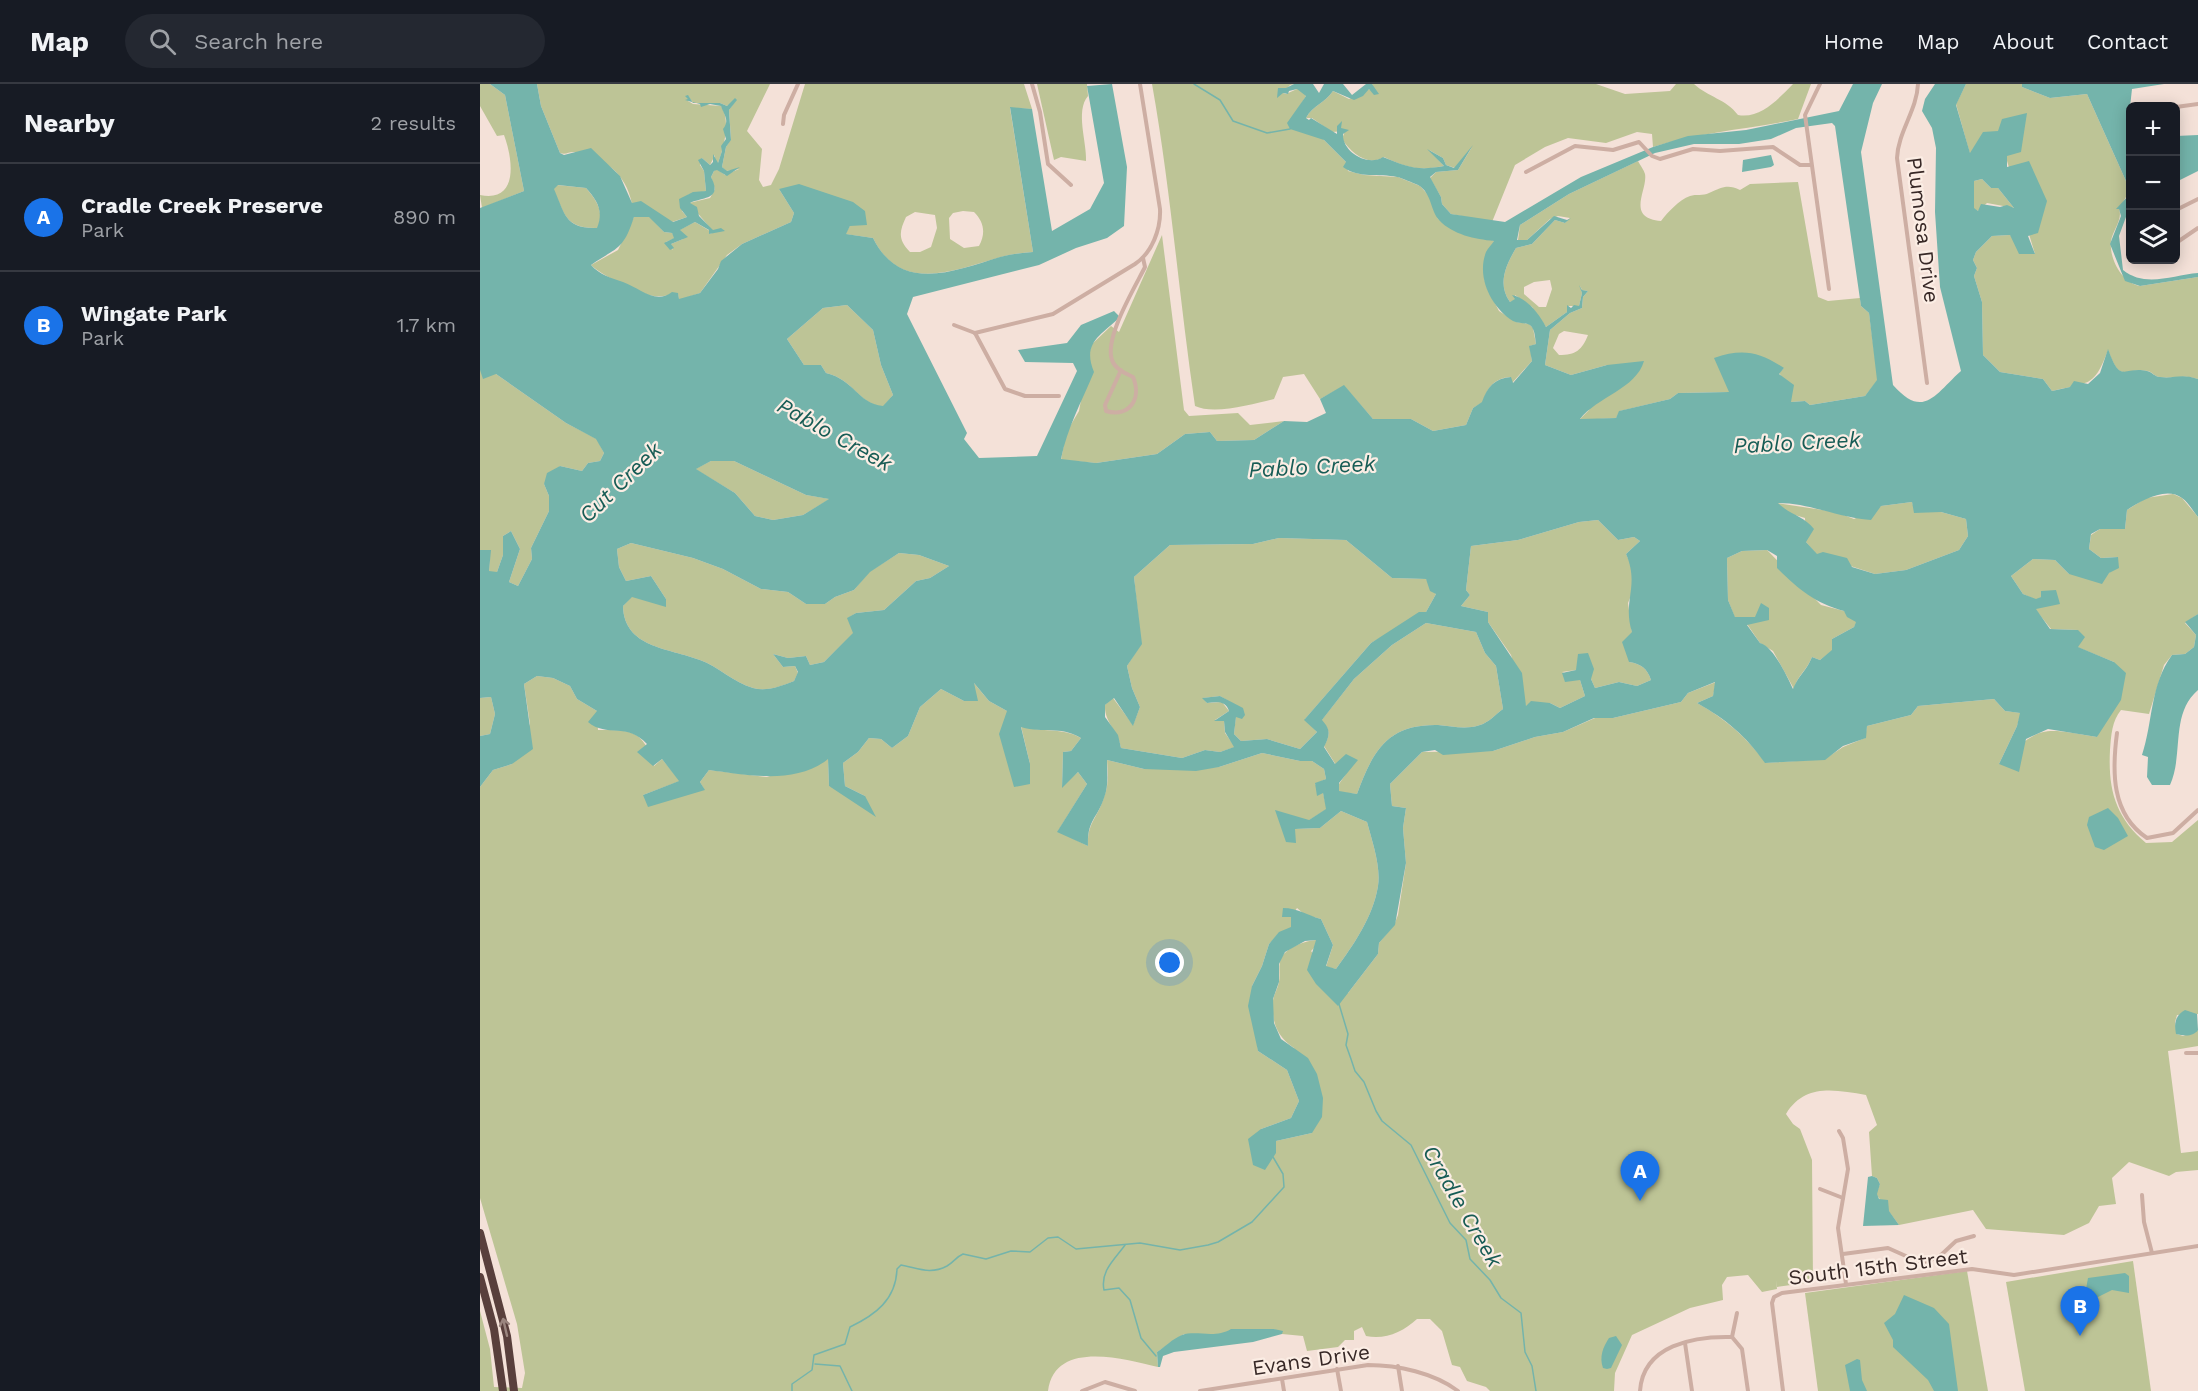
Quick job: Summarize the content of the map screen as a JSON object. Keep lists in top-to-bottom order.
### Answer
{
  "streets": {
    "street": ["Plumosa Drive", "South 15th Street", "Evans Drive"]
  },
  "water": ["Pablo Creek", "Cut Creek", "Cradle Creek"],
  "page": {
    "header": "Map",
    "search": "Search here",
    "nav": [
      "Home",
      "Map",
      "About",
      "Contact"
    ],
    "heading": ["Nearby", "2 results"],
    "map_buttons": ["+", "−"],
    "list": [
      {
        "mark": "A",
        "name": "Cradle Creek Preserve",
        "note": "Park",
        "value": "890 m"
      },
      {
        "mark": "B",
        "name": "Wingate Park",
        "note": "Park",
        "value": "1.7 km"
      }
    ],
    "pins": ["A", "B"]
  }
}
